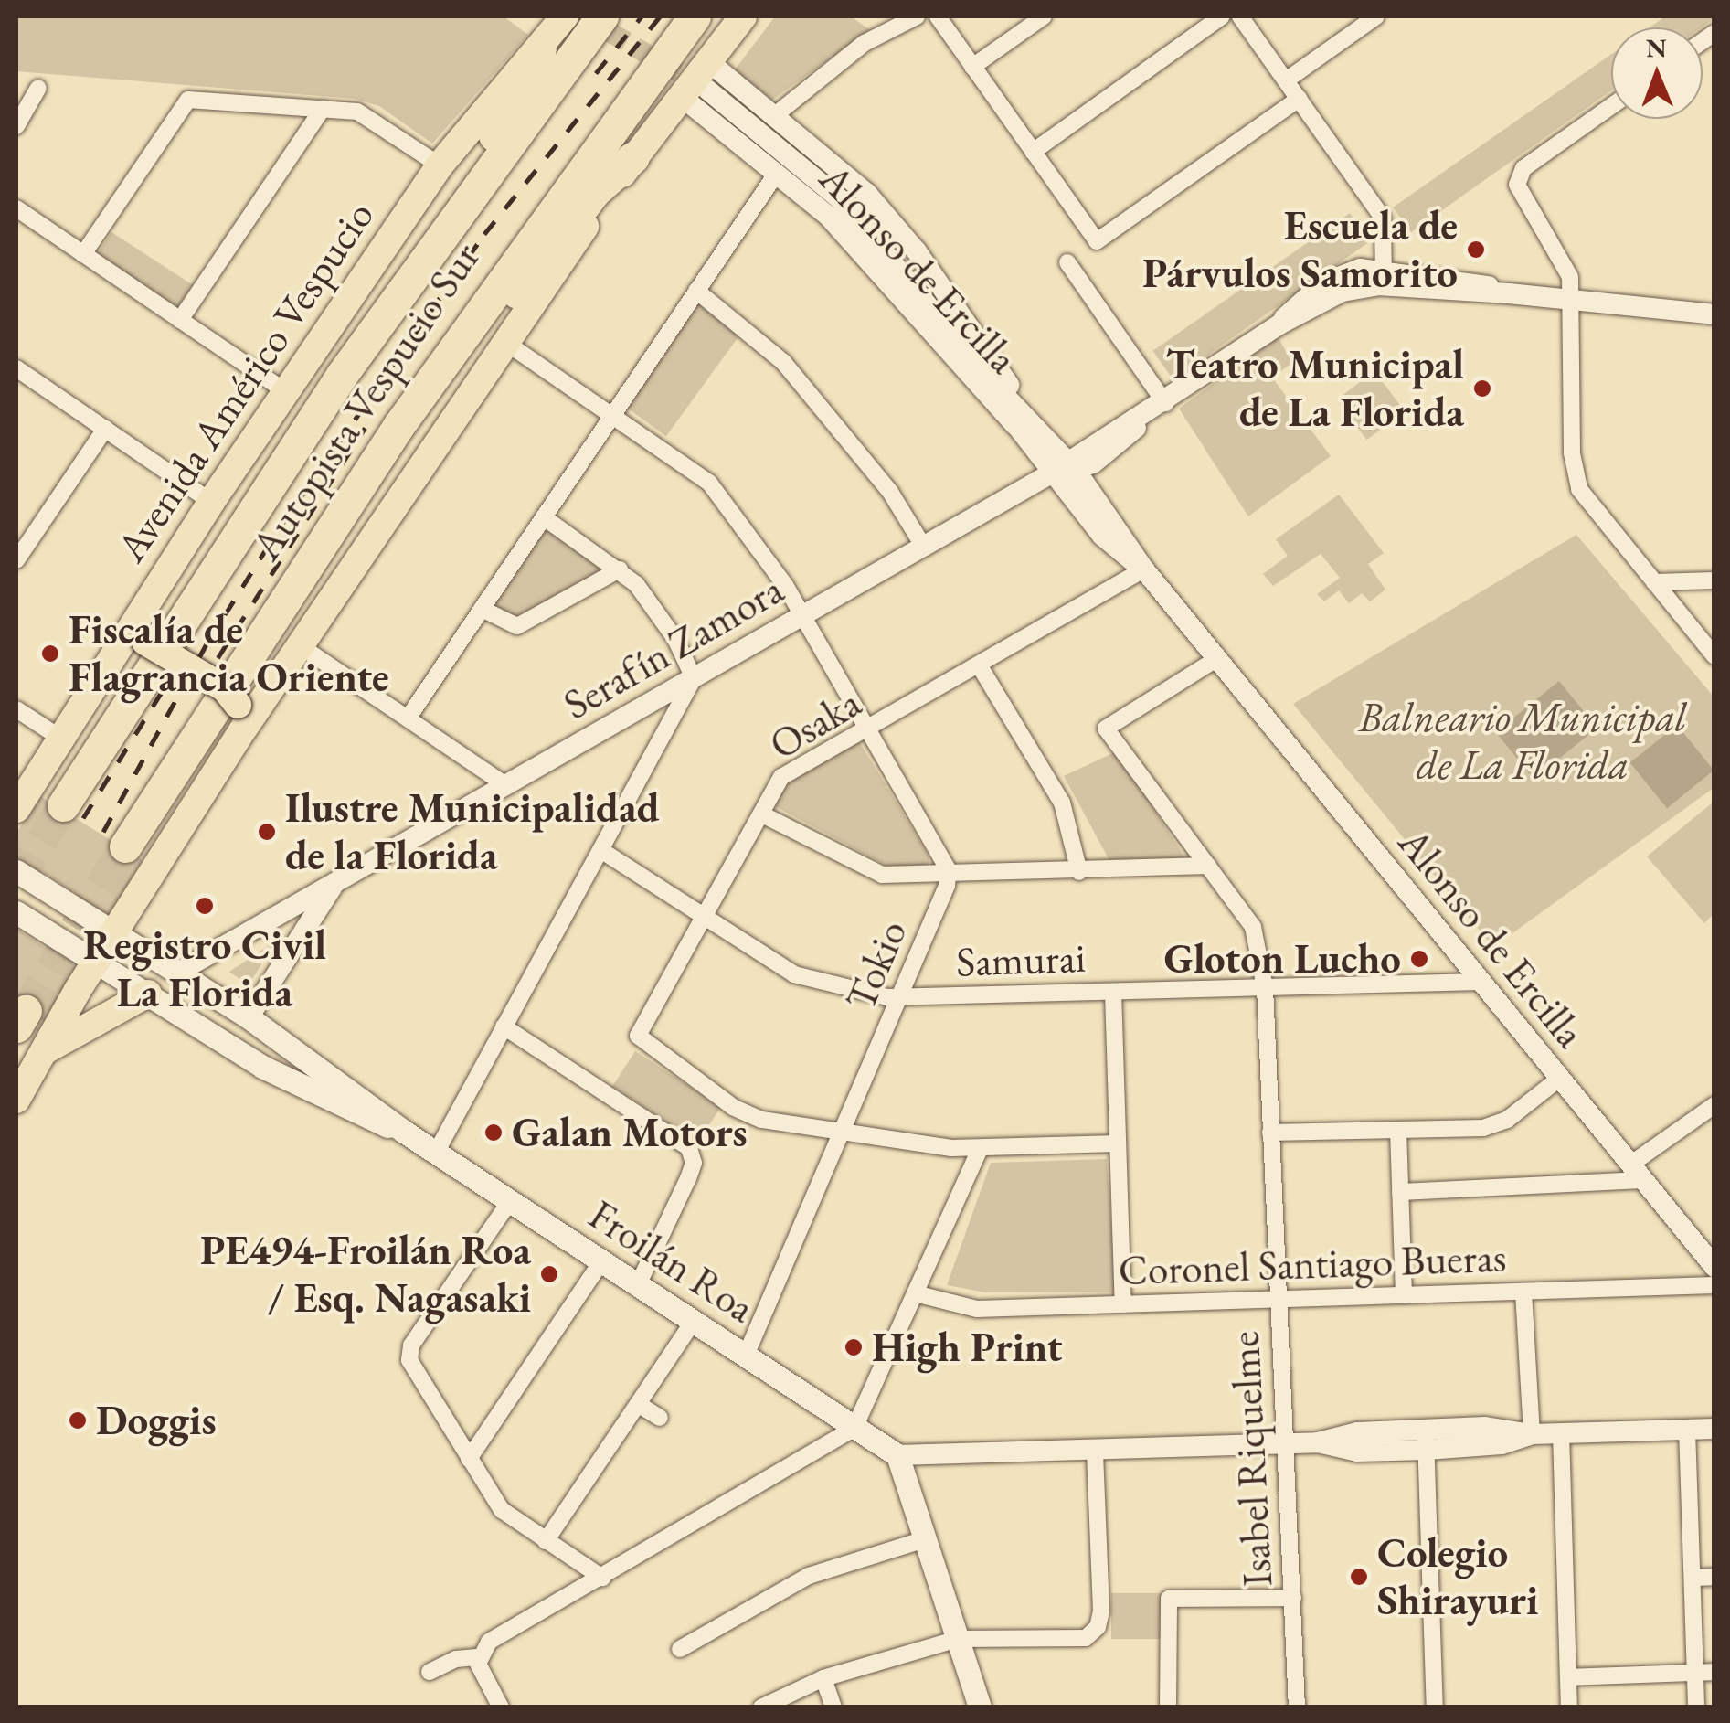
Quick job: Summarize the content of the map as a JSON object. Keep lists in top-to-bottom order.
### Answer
{
  "streets": {
    "highway": ["Autopista Vespucio Sur"],
    "main road": ["Avenida Américo Vespucio", "Froilán Roa"],
    "street": [
      "Alonso de Ercilla",
      "Serafín Zamora",
      "Osaka",
      "Samurai",
      "Tokio",
      "Coronel Santiago Bueras",
      "Isabel Riquelme"
    ]
  },
  "crossings": [
    ["Alonso de Ercilla", "Serafín Zamora"],
    ["Alonso de Ercilla", "Osaka"],
    ["Alonso de Ercilla", "Samurai"],
    ["Alonso de Ercilla", "Isabel Riquelme"],
    ["Serafín Zamora", "Froilán Roa"],
    ["Osaka", "Samurai"],
    ["Osaka", "Tokio"],
    ["Samurai", "Tokio"],
    ["Samurai", "Isabel Riquelme"],
    ["Tokio", "Froilán Roa"],
    ["Coronel Santiago Bueras", "Isabel Riquelme"]
  ],
  "parks": ["Balneario Municipal de La Florida"],
  "places": [
    "Escuela de Párvulos Samorito",
    "Teatro Municipal de La Florida",
    "Fiscalía de Flagrancia Oriente",
    "Ilustre Municipalidad de la Florida",
    "Registro Civil La Florida",
    "Gloton Lucho",
    "Galan Motors",
    "PE494-Froilán Roa / Esq. Nagasaki",
    "High Print",
    "Doggis",
    "Colegio Shirayuri"
  ],
  "north": "top"
}
